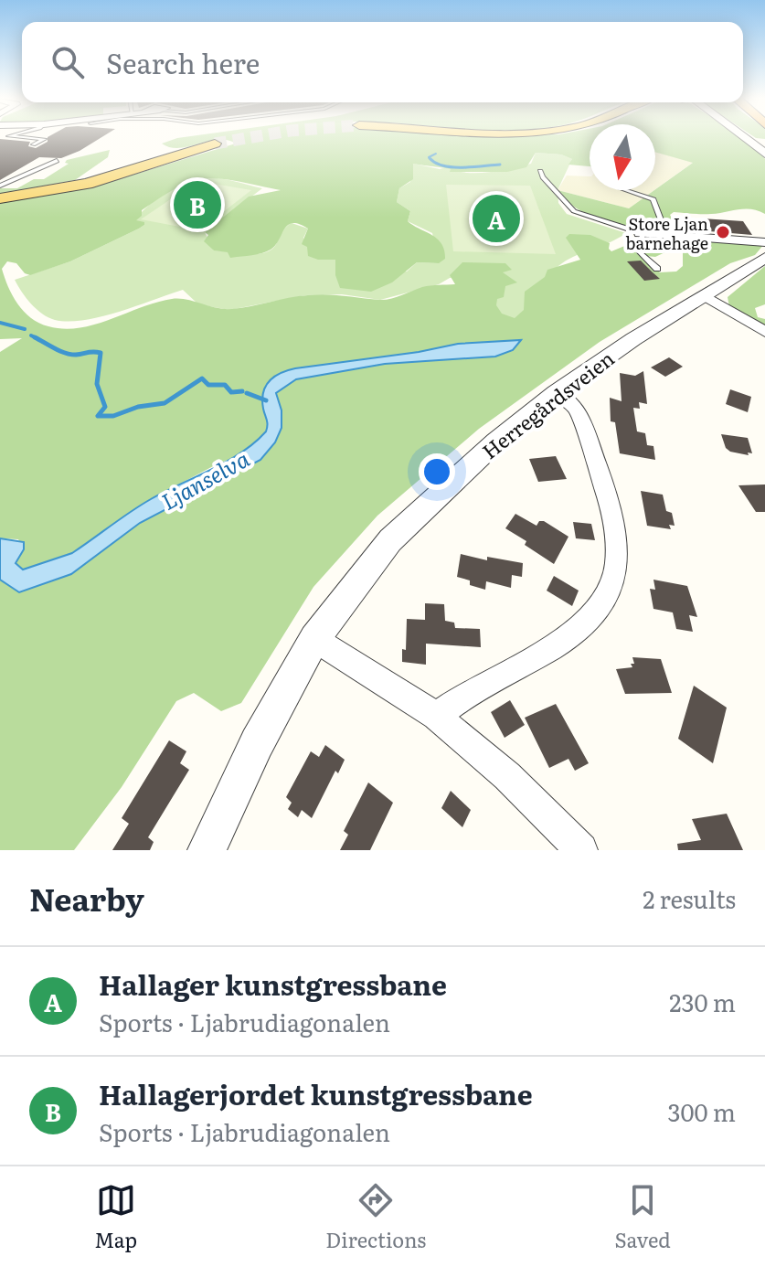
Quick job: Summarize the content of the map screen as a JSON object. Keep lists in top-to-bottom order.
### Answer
{
  "streets": {
    "street": ["Herregårdsveien"]
  },
  "water": ["Ljanselva"],
  "places": ["Store Ljan barnehage"],
  "north": "bottom",
  "page": {
    "search": "Search here",
    "pins": ["B", "A"],
    "heading": ["Nearby", "2 results"],
    "list": [
      {
        "mark": "A",
        "name": "Hallager kunstgressbane",
        "note": "Sports · Ljabrudiagonalen",
        "value": "230 m"
      },
      {
        "mark": "B",
        "name": "Hallagerjordet kunstgressbane",
        "note": "Sports · Ljabrudiagonalen",
        "value": "300 m"
      }
    ],
    "nav": ["Map", "Directions", "Saved"]
  }
}
